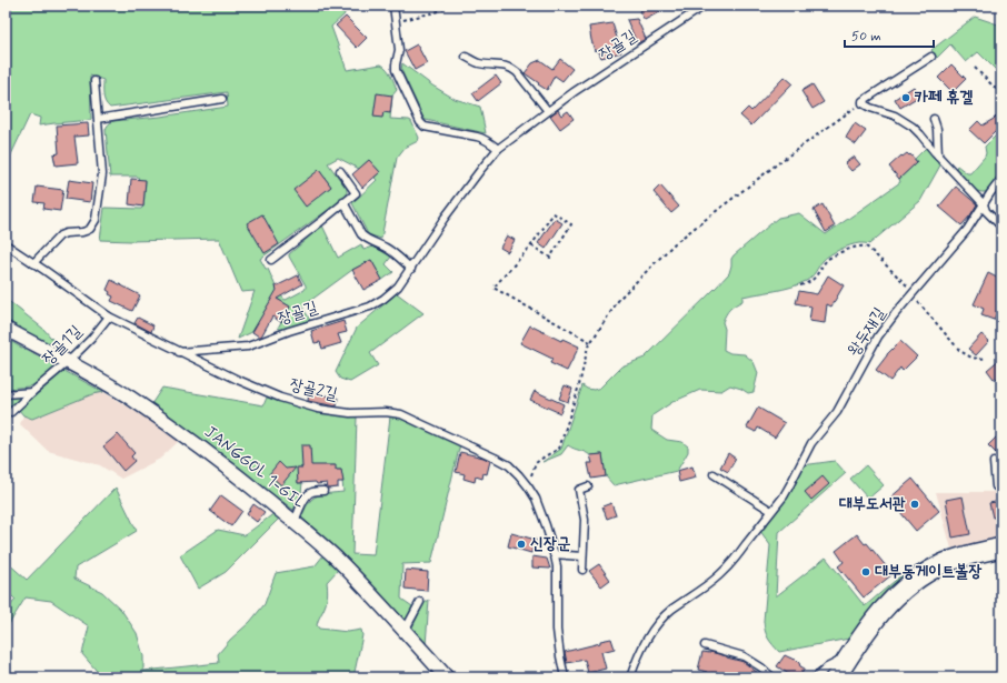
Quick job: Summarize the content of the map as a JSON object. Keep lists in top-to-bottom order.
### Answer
{
  "streets": {
    "street": ["JANGGOL 1-GIL"],
    "lane": [
      "장골길",
      "왕두재길",
      "장골1길",
      "장골2길"
    ]
  },
  "crossings": [
    ["장골길", "장골2길"],
    ["장골1길", "장골2길"],
    ["장골1길", "JANGGOL 1-GIL"]
  ],
  "places": [
    "카페 휴겔",
    "대부도서관",
    "신장군",
    "대부동게이트볼장"
  ],
  "scale_bar": "50 m"
}
